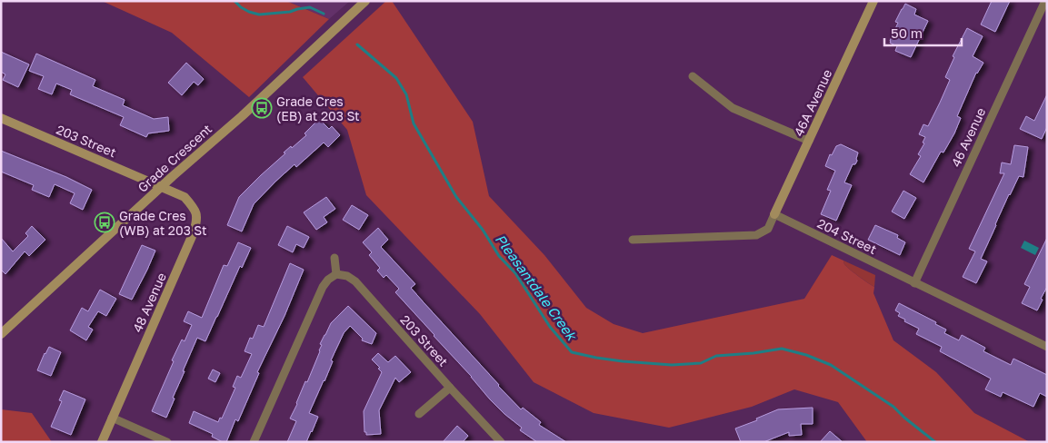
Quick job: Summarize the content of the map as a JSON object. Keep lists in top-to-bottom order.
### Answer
{
  "streets": {
    "street": [
      "46A Avenue",
      "46 Avenue",
      "203 Street",
      "Grade Crescent",
      "204 Street",
      "48 Avenue"
    ]
  },
  "crossings": [
    ["46A Avenue", "204 Street"],
    ["46 Avenue", "204 Street"],
    ["203 Street", "Grade Crescent"],
    ["203 Street", "48 Avenue"],
    ["Grade Crescent", "48 Avenue"]
  ],
  "water": ["Pleasantdale Creek"],
  "places": {
    "bus stop": ["Grade Cres (EB) at 203 St", "Grade Cres (WB) at 203 St"]
  },
  "scale_bar": "50 m"
}
